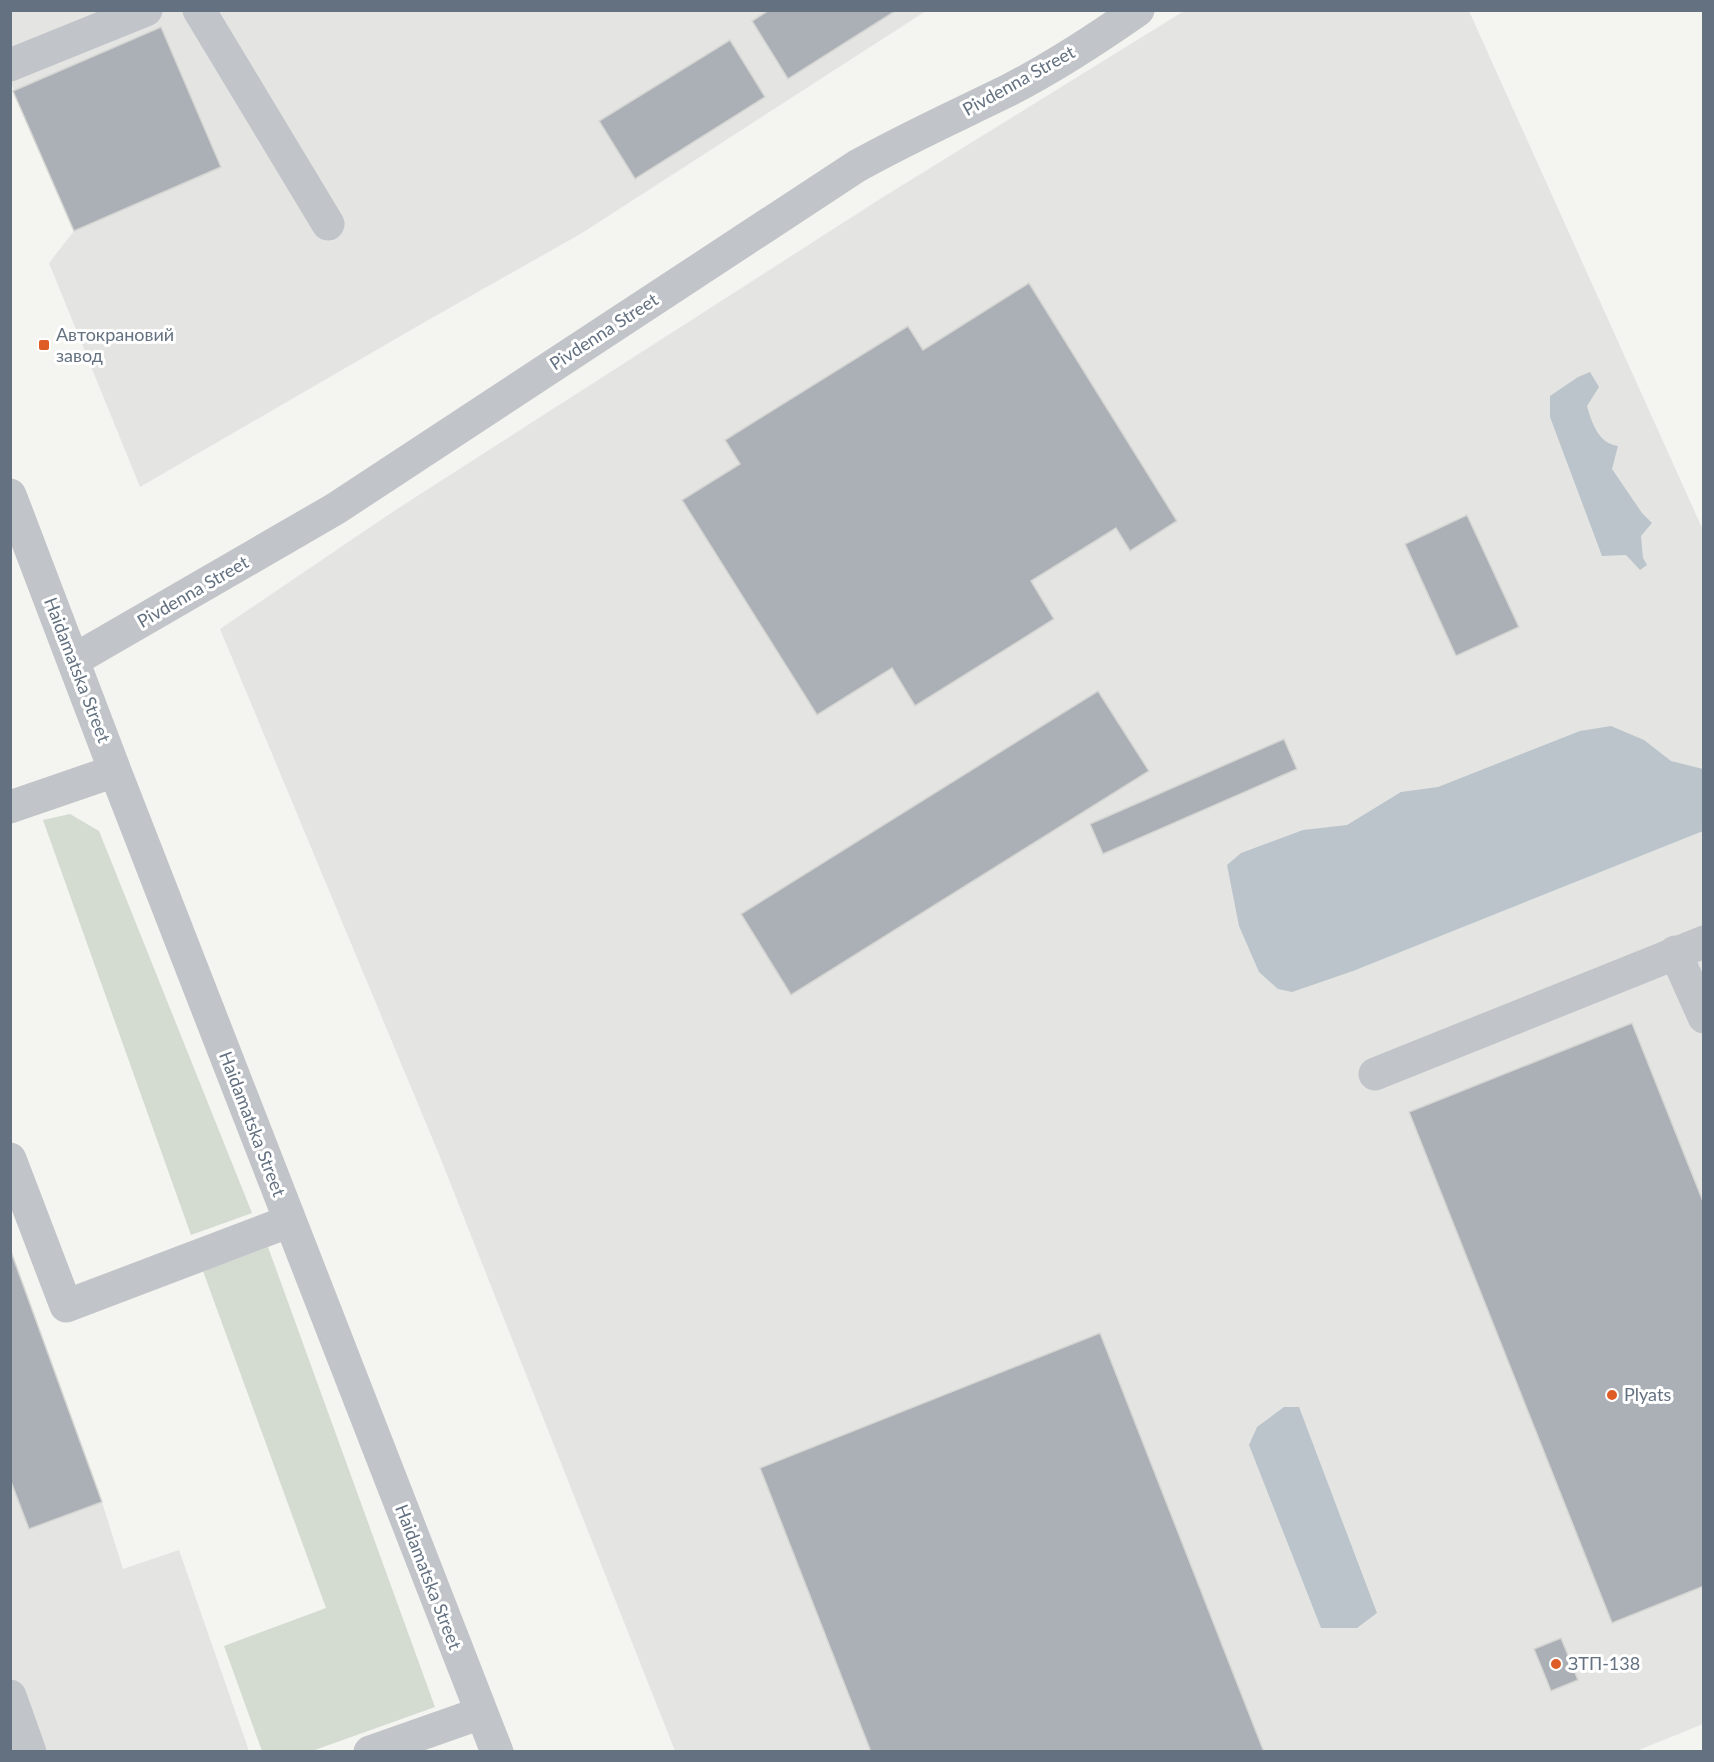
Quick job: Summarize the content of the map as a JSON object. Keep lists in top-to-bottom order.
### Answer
{
  "streets": {
    "street": ["Pivdenna Street", "Haidamatska Street"]
  },
  "crossings": [
    ["Pivdenna Street", "Haidamatska Street"]
  ],
  "places": {
    "transit": ["Автокрановий завод"],
    "other": ["Plyats", "ЗТП-138"]
  }
}
